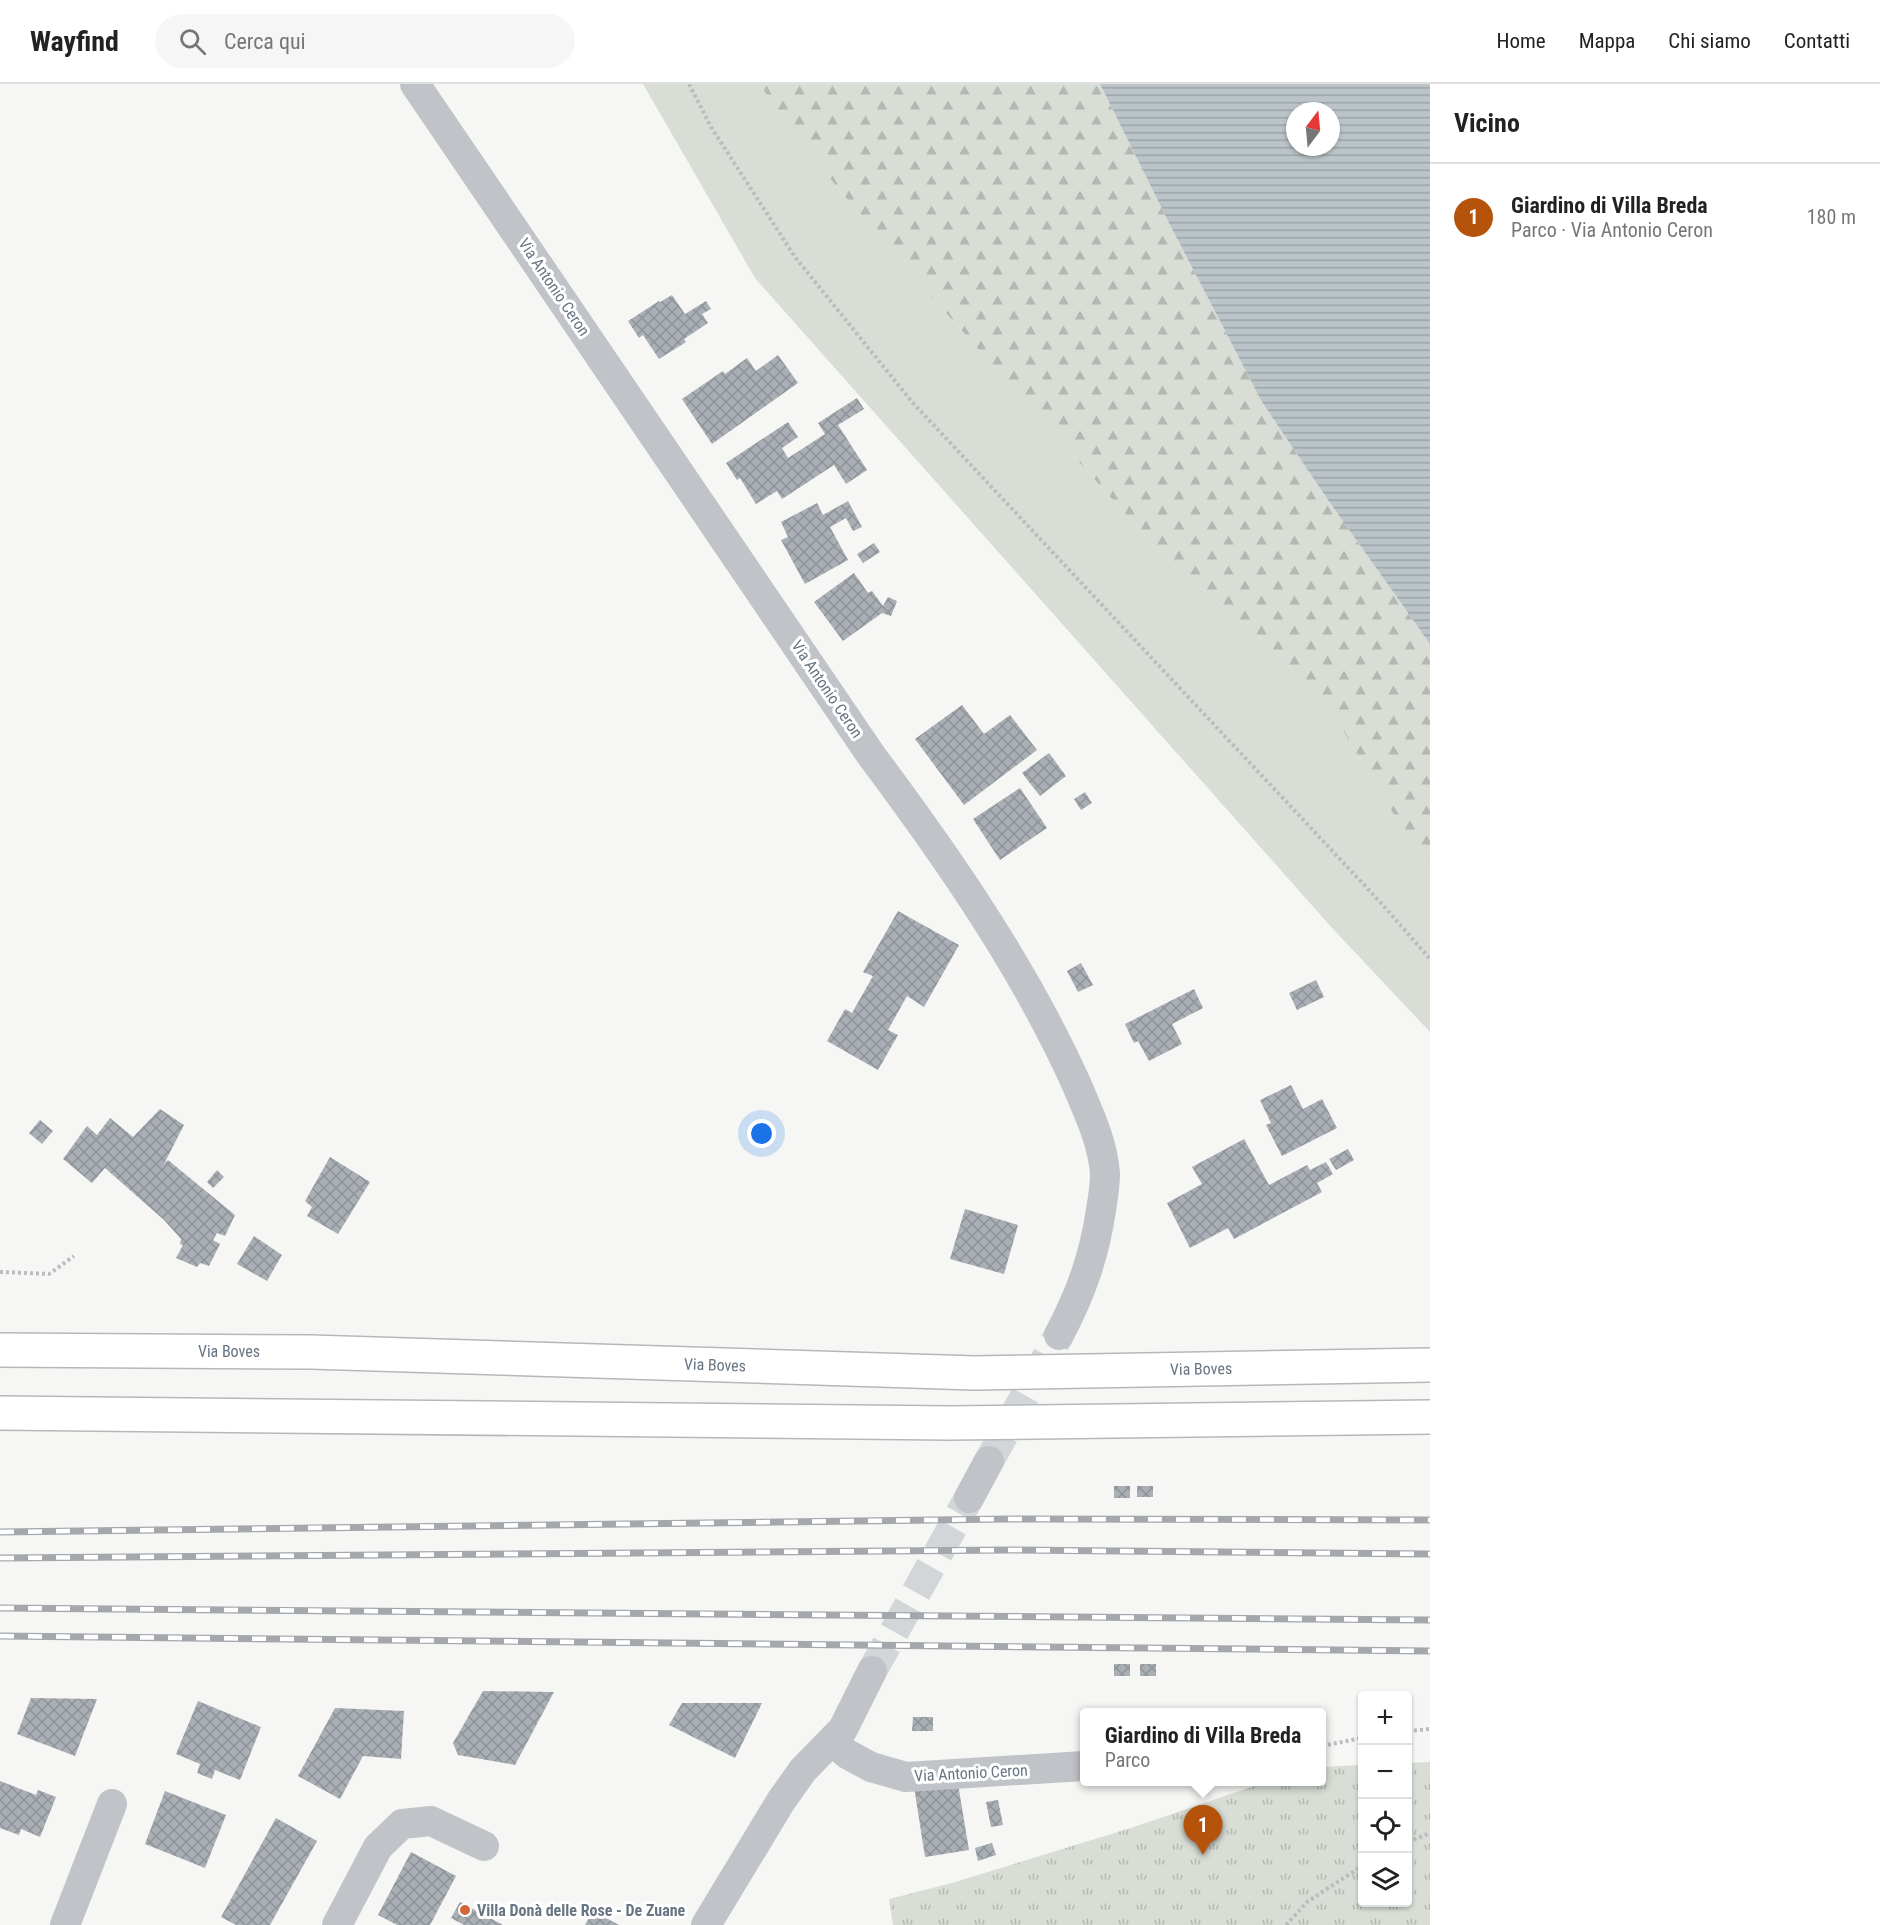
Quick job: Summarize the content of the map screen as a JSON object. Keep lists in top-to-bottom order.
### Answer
{
  "streets": {
    "highway": ["Via Boves"],
    "street": ["Via Antonio Ceron"]
  },
  "places": ["Villa Donà delle Rose - De Zuane"],
  "north": "top",
  "page": {
    "header": "Wayfind",
    "search": "Cerca qui",
    "nav": [
      "Home",
      "Mappa",
      "Chi siamo",
      "Contatti"
    ],
    "heading": "Vicino",
    "list": [
      {
        "mark": "1",
        "name": "Giardino di Villa Breda",
        "note": "Parco · Via Antonio Ceron",
        "value": "180 m"
      }
    ],
    "map_buttons": ["+", "−"],
    "popup": ["Giardino di Villa Breda", "Parco"],
    "pins": "1"
  }
}
